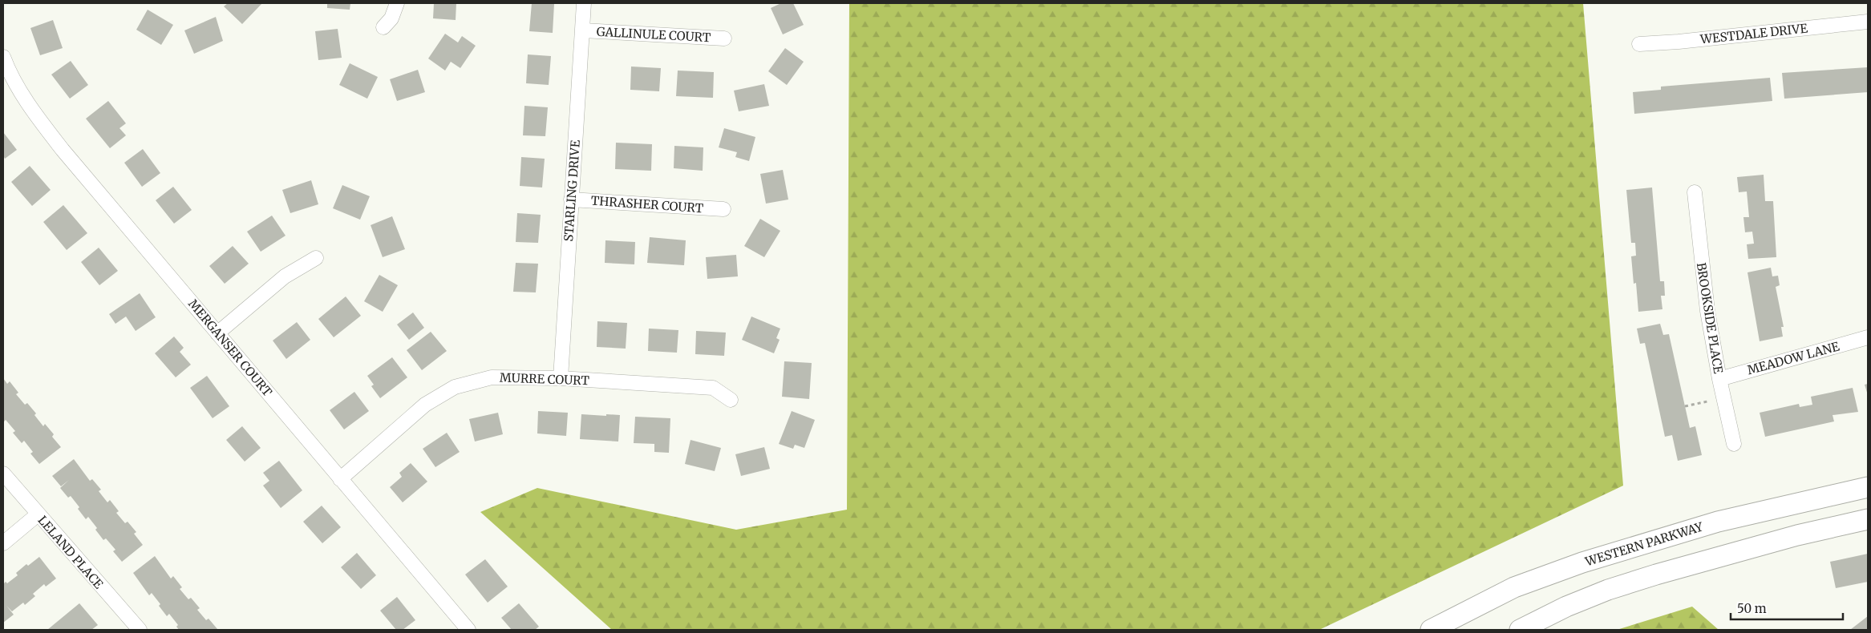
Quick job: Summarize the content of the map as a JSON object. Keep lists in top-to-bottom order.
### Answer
{
  "streets": {
    "main road": ["WESTERN PARKWAY"],
    "street": [
      "WESTDALE DRIVE",
      "GALLINULE COURT",
      "STARLING DRIVE",
      "THRASHER COURT",
      "BROOKSIDE PLACE",
      "MERGANSER COURT",
      "MEADOW LANE",
      "MURRE COURT",
      "LELAND PLACE"
    ]
  },
  "crossings": [
    ["GALLINULE COURT", "STARLING DRIVE"],
    ["STARLING DRIVE", "THRASHER COURT"],
    ["STARLING DRIVE", "MURRE COURT"],
    ["BROOKSIDE PLACE", "MEADOW LANE"],
    ["MERGANSER COURT", "MURRE COURT"]
  ],
  "scale_bar": "50 m"
}
